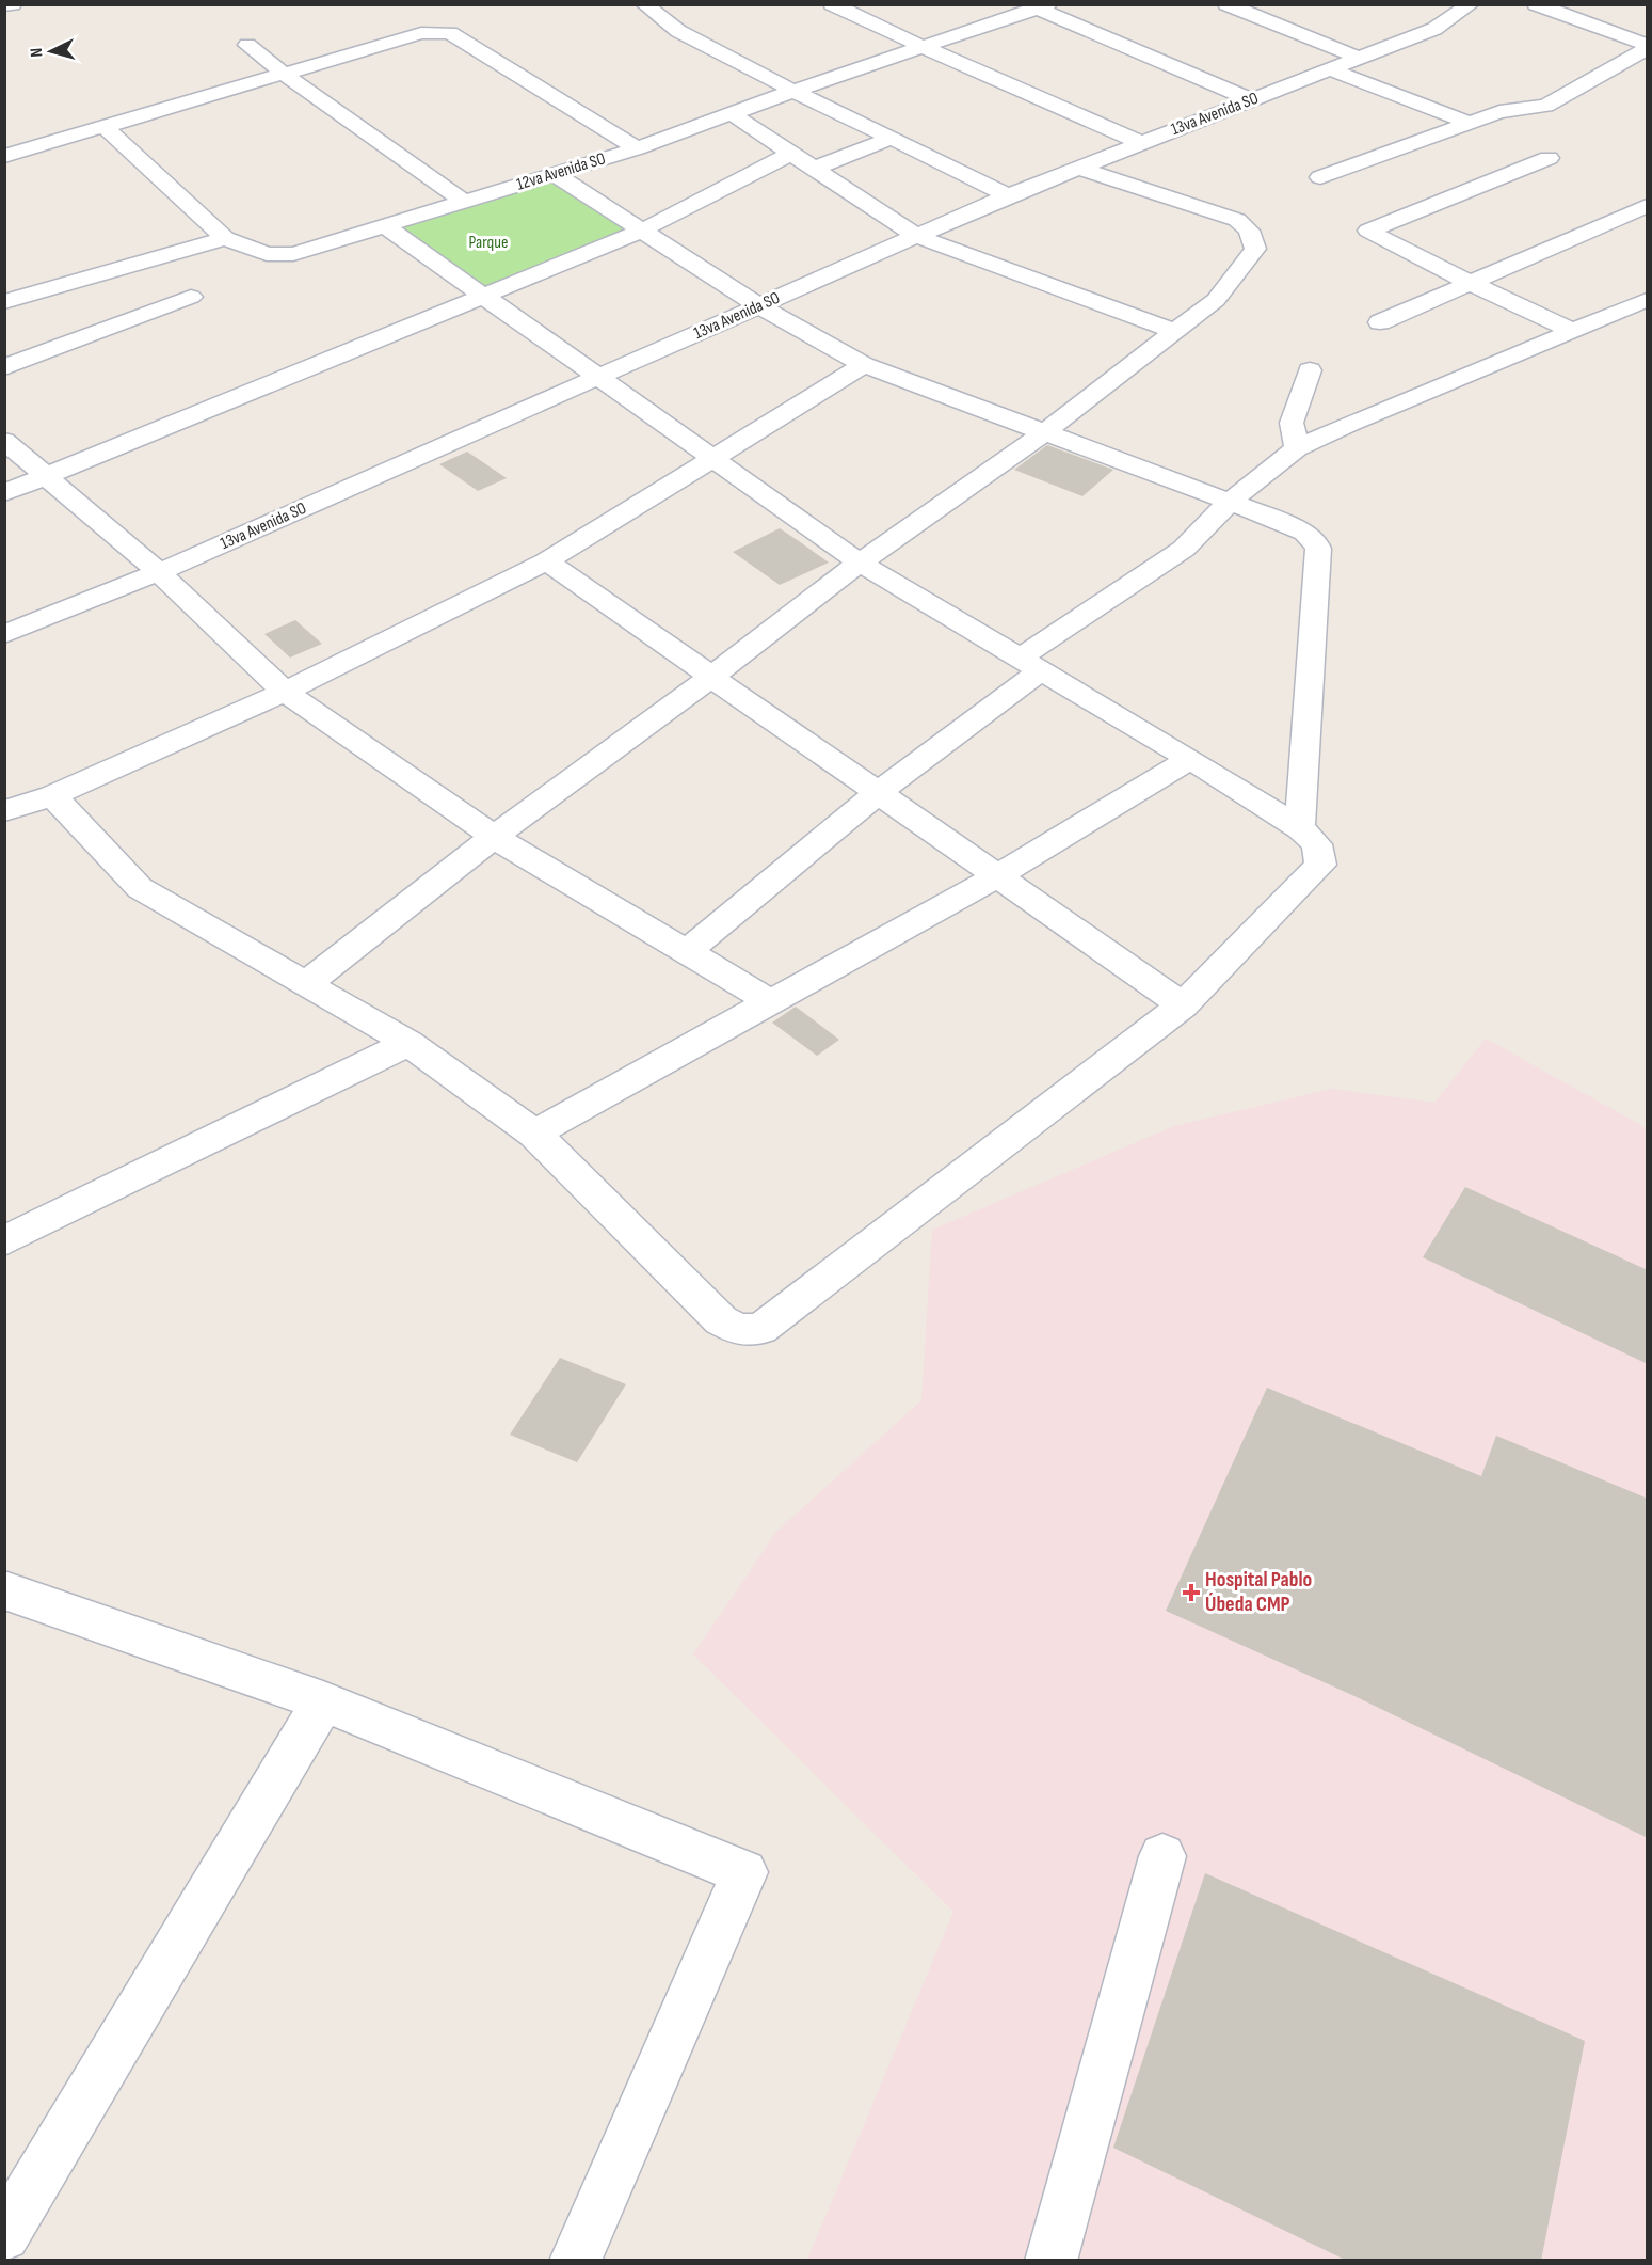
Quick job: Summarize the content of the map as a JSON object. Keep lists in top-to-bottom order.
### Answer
{
  "streets": {
    "street": ["13va Avenida SO", "12va Avenida SO"]
  },
  "parks": ["Parque"],
  "places": {
    "health": ["Hospital Pablo Úbeda CMP"]
  },
  "north": "left"
}
